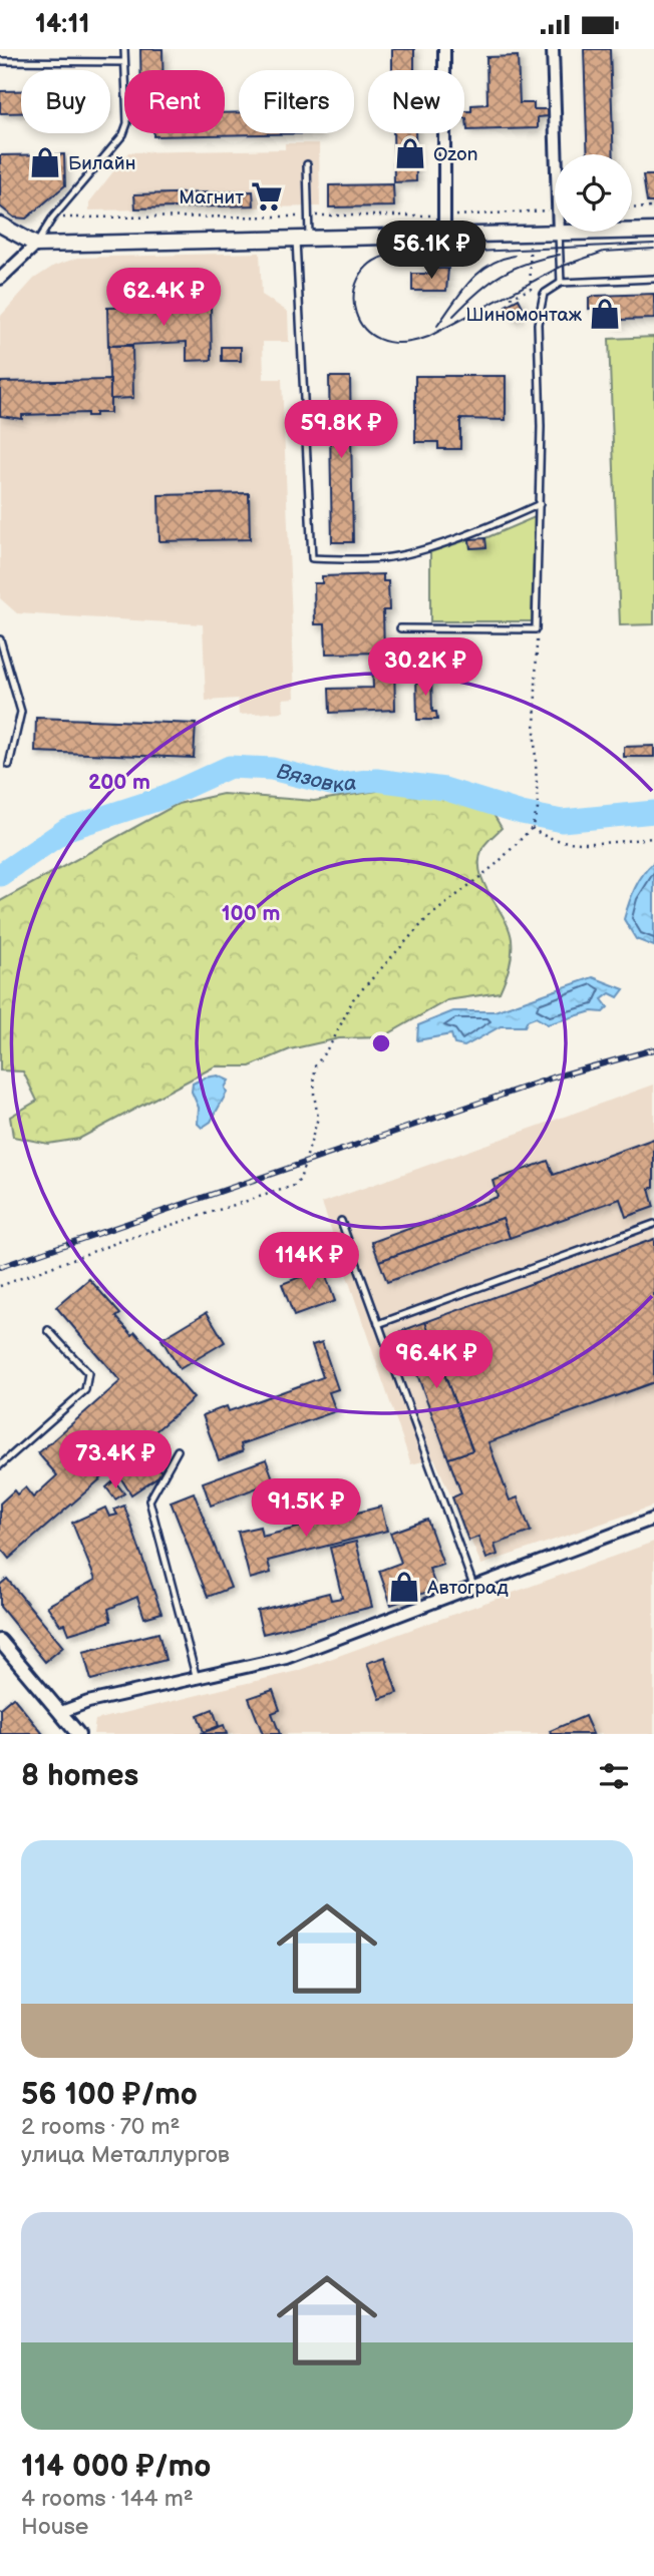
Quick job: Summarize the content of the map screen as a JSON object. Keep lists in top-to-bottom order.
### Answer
{
  "water": ["Вязовка"],
  "places": {
    "shop": [
      "Ozon",
      "Билайн",
      "Шиномонтаж",
      "Автоград"
    ],
    "supermarket": ["Магнит"]
  },
  "page": {
    "status": "14:11",
    "chip": [
      "Buy",
      "Rent",
      "Filters",
      "New"
    ],
    "price": [
      "56.1K ₽",
      "62.4K ₽",
      "59.8K ₽",
      "30.2K ₽",
      "114K ₽",
      "96.4K ₽",
      "73.4K ₽",
      "91.5K ₽"
    ],
    "heading": "8 homes",
    "list": [
      {
        "name": "56 100 ₽/mo",
        "note": "2 rooms · 70 m² · улица Металлургов"
      },
      {
        "name": "114 000 ₽/mo",
        "note": "4 rooms · 144 m² · House"
      }
    ]
  },
  "rings": ["200 m", "100 m"]
}
